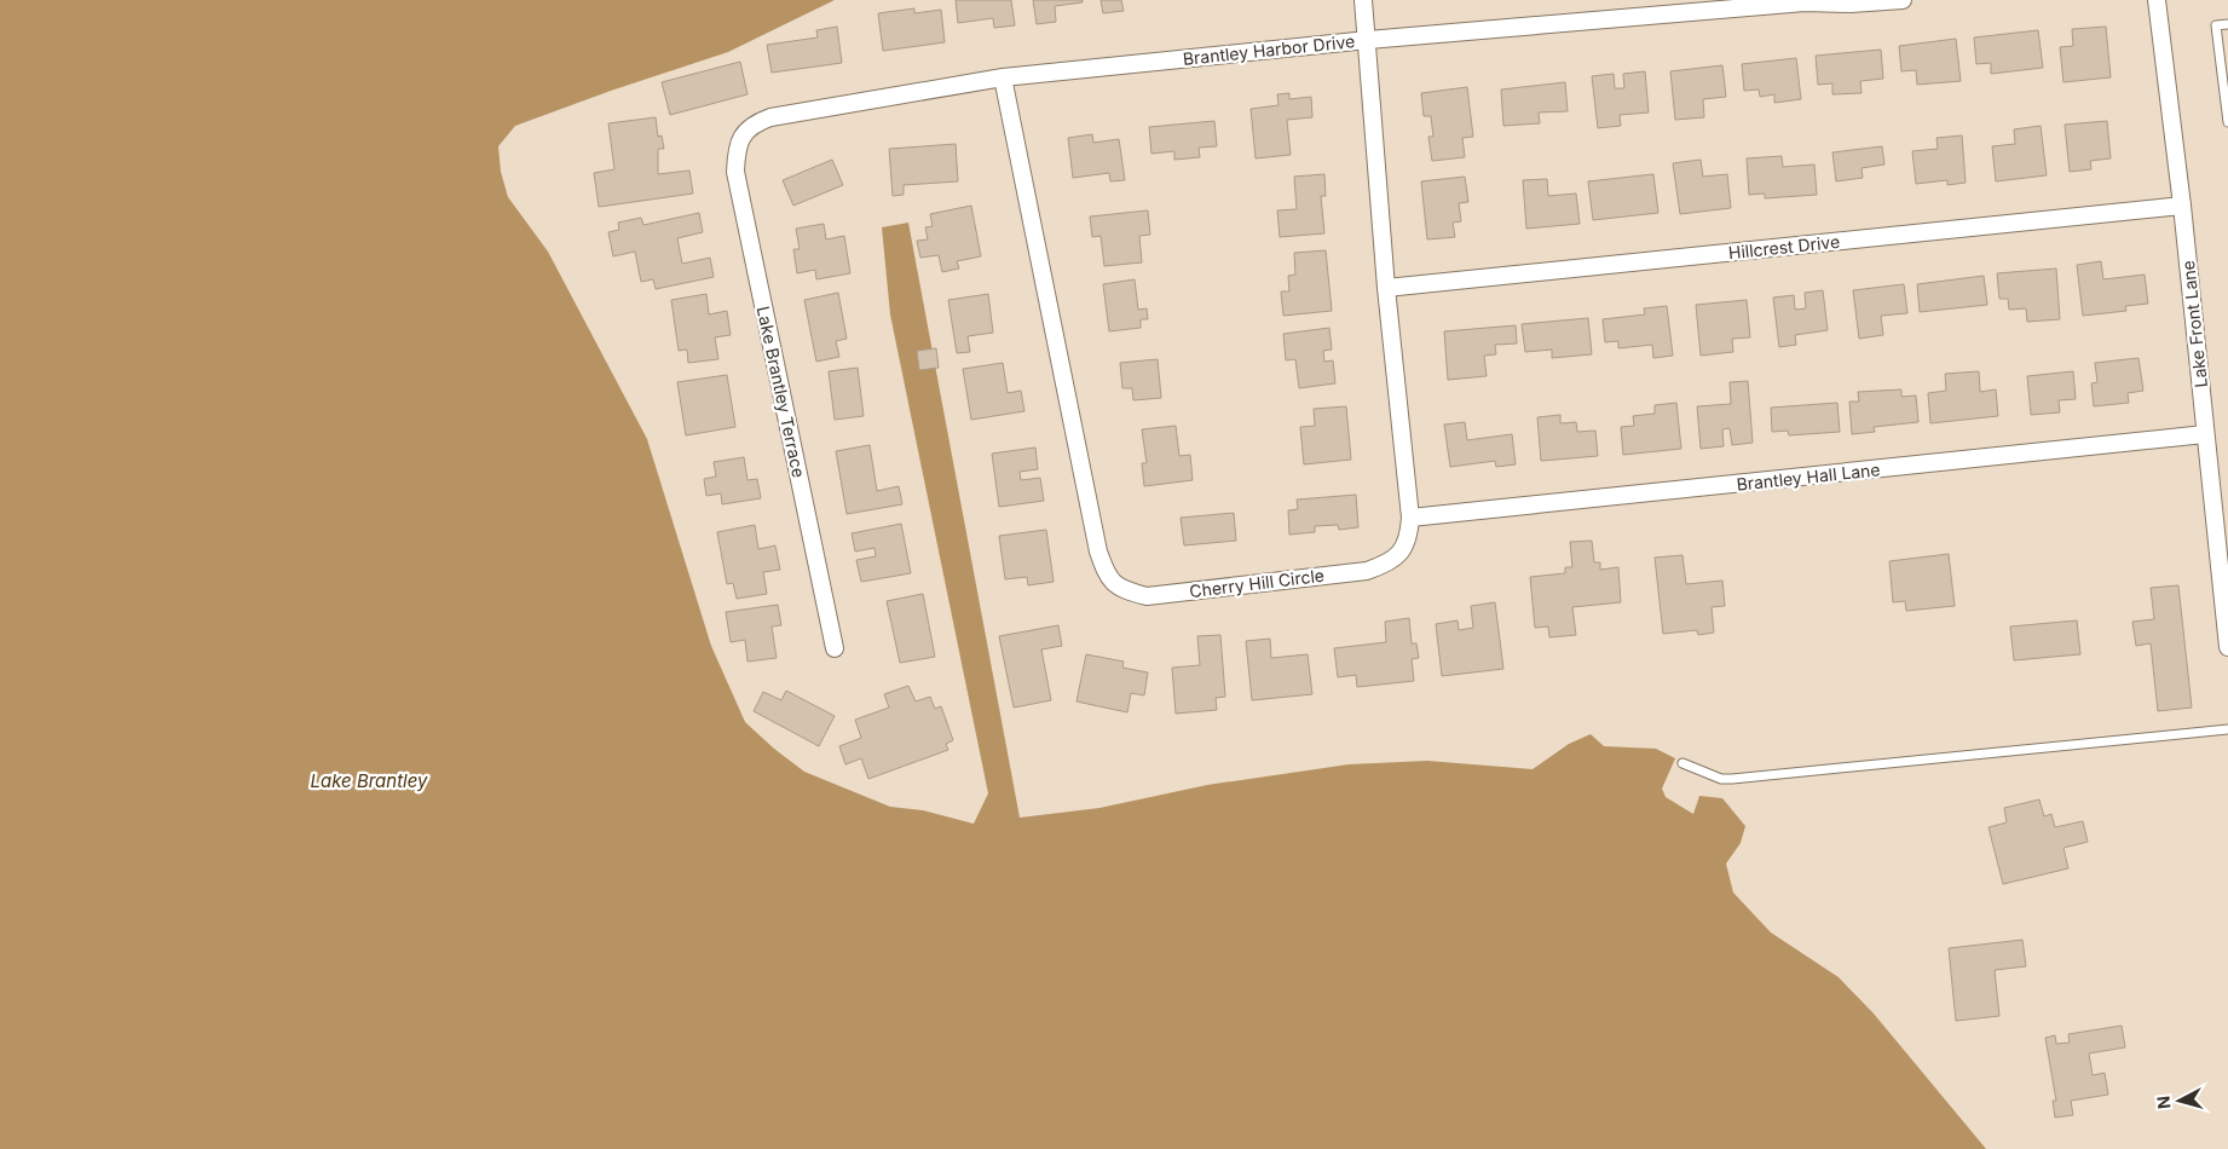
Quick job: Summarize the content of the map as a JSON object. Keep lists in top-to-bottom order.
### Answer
{
  "streets": {
    "street": [
      "Brantley Harbor Drive",
      "Hillcrest Drive",
      "Lake Front Lane",
      "Lake Brantley Terrace",
      "Brantley Hall Lane",
      "Cherry Hill Circle"
    ]
  },
  "crossings": [
    ["Brantley Harbor Drive", "Lake Brantley Terrace"],
    ["Brantley Harbor Drive", "Cherry Hill Circle"],
    ["Hillcrest Drive", "Lake Front Lane"],
    ["Hillcrest Drive", "Cherry Hill Circle"],
    ["Lake Front Lane", "Brantley Hall Lane"],
    ["Brantley Hall Lane", "Cherry Hill Circle"]
  ],
  "water": ["Lake Brantley"],
  "north": "left"
}
